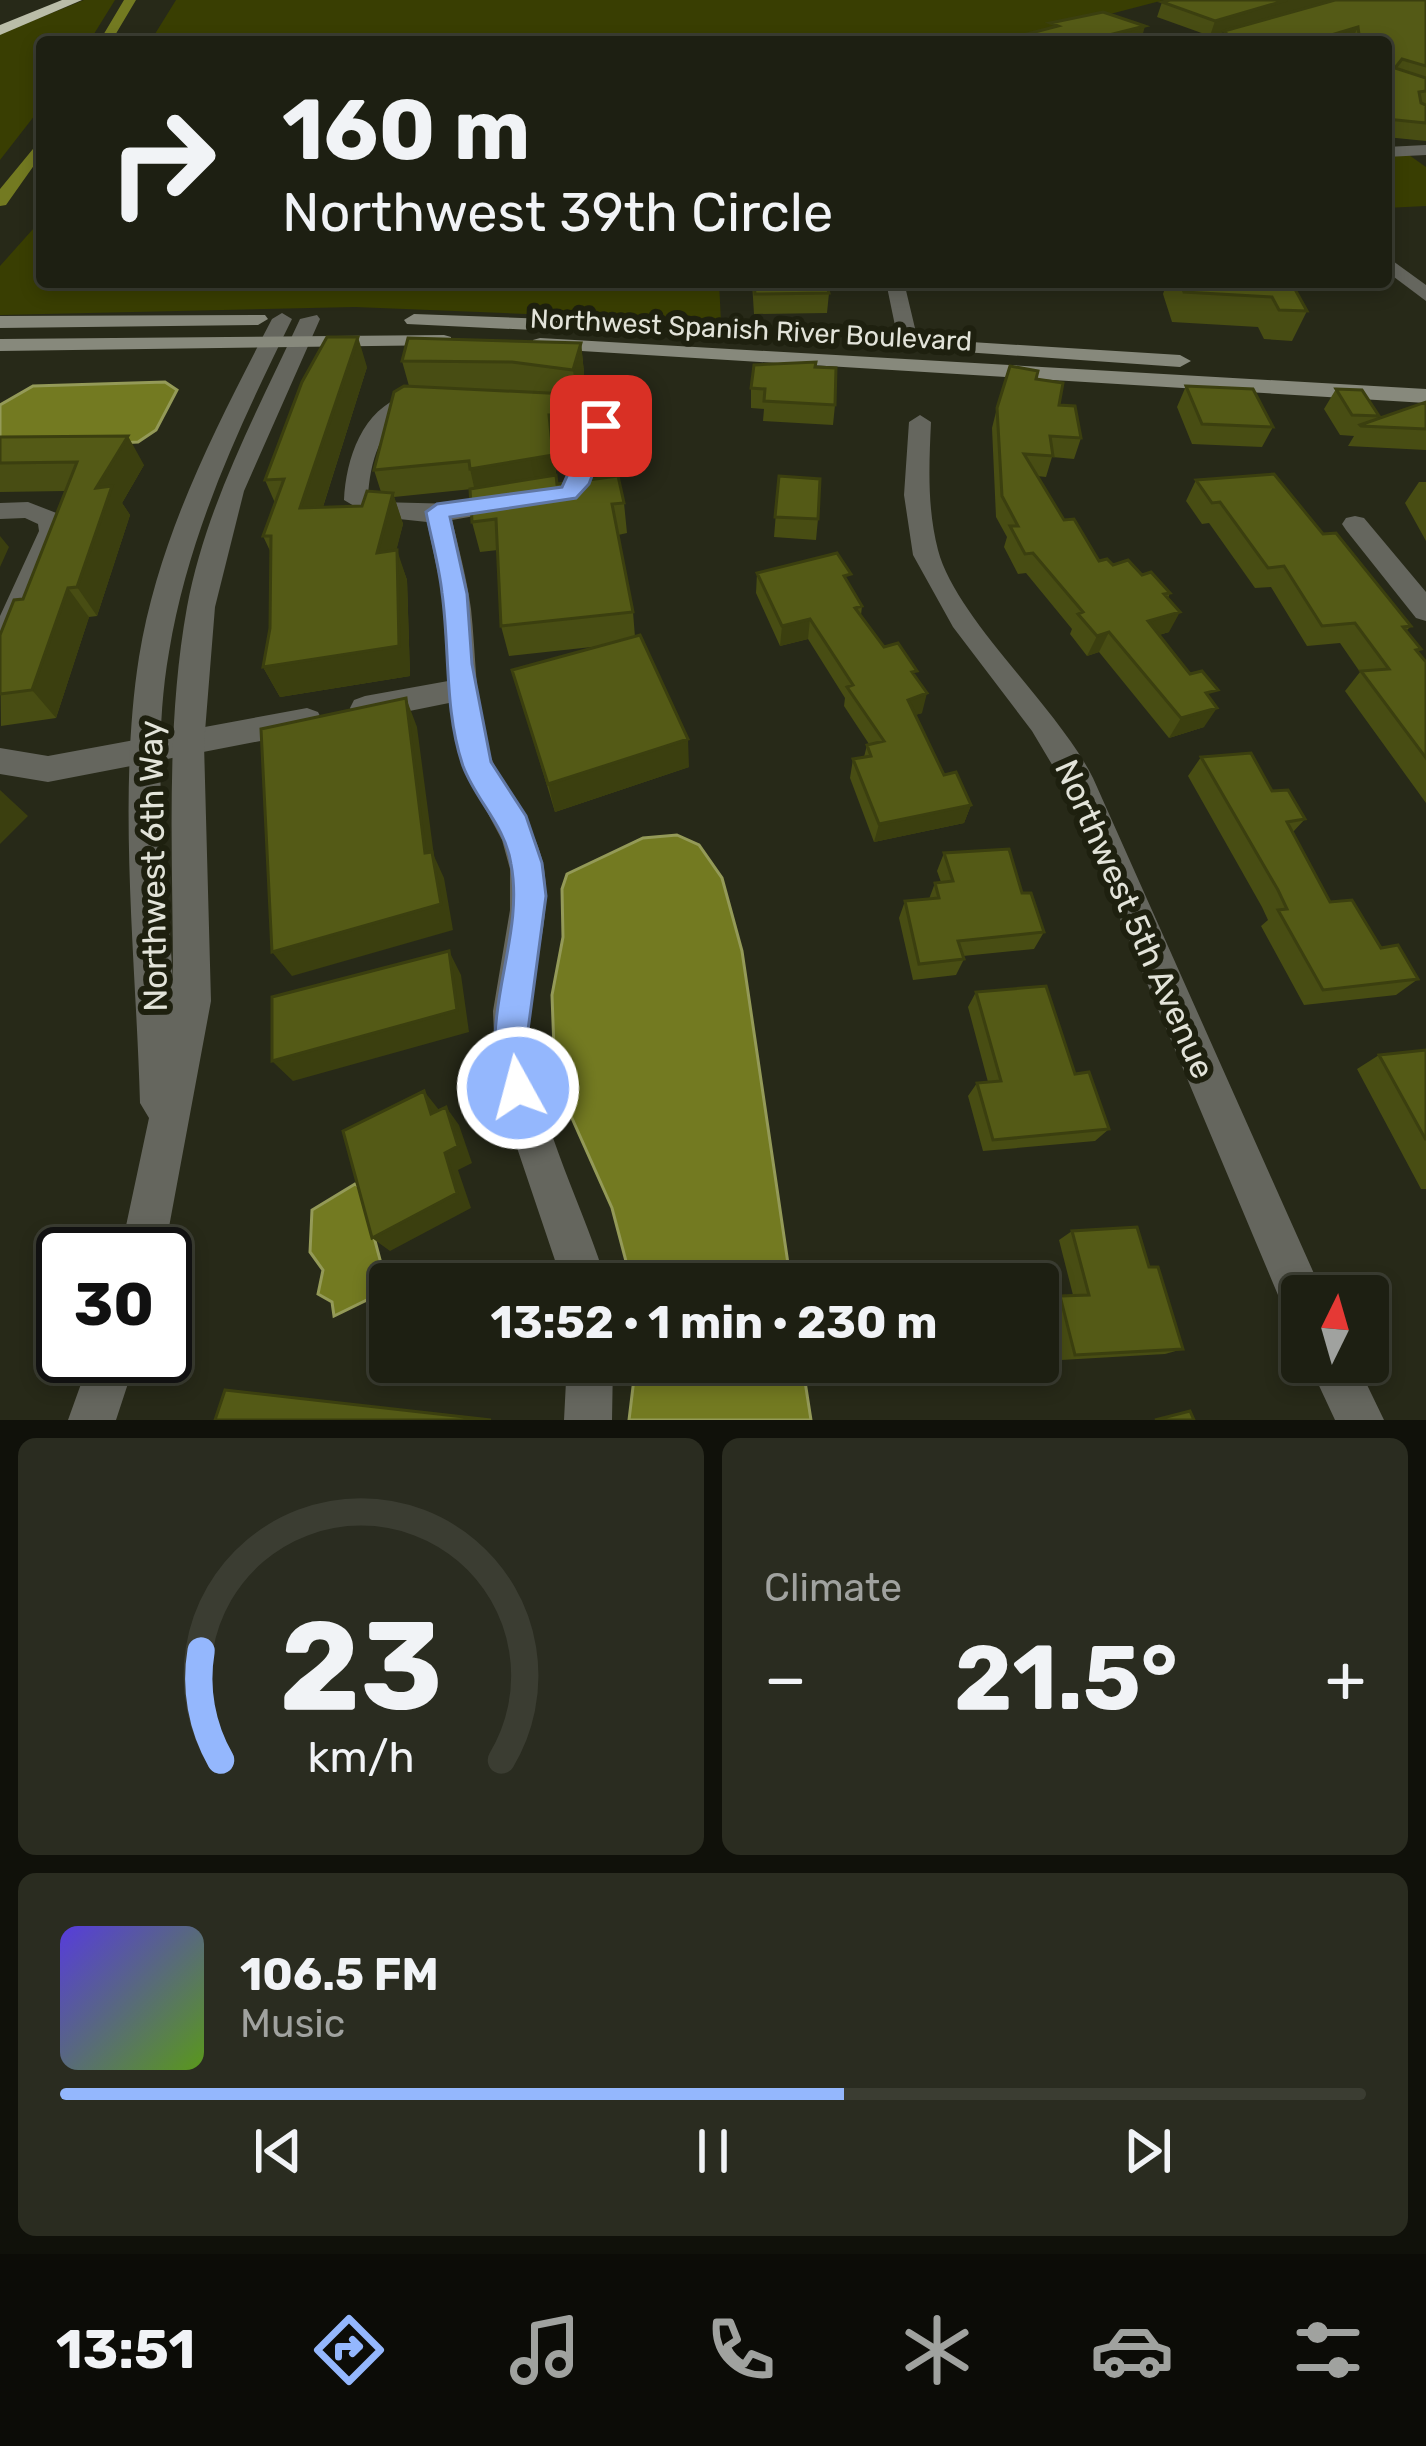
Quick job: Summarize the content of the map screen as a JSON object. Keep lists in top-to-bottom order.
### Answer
{
  "streets": {
    "main road": ["Northwest Spanish River Boulevard"],
    "street": ["Northwest 6th Way", "Northwest 5th Avenue"]
  },
  "crossings": [
    ["Northwest Spanish River Boulevard", "Northwest 6th Way"]
  ],
  "north": "top",
  "page": {
    "turn": ["160 m", "Northwest 39th Circle"],
    "limit": "30",
    "trip": "13:52 · 1 min · 230 m",
    "tile": "Climate",
    "heat": ["−", "21.5°", "+"],
    "song": ["106.5 FM", "Music"],
    "tabs": "13:51",
    "gauge": ["23", "km/h"]
  }
}
